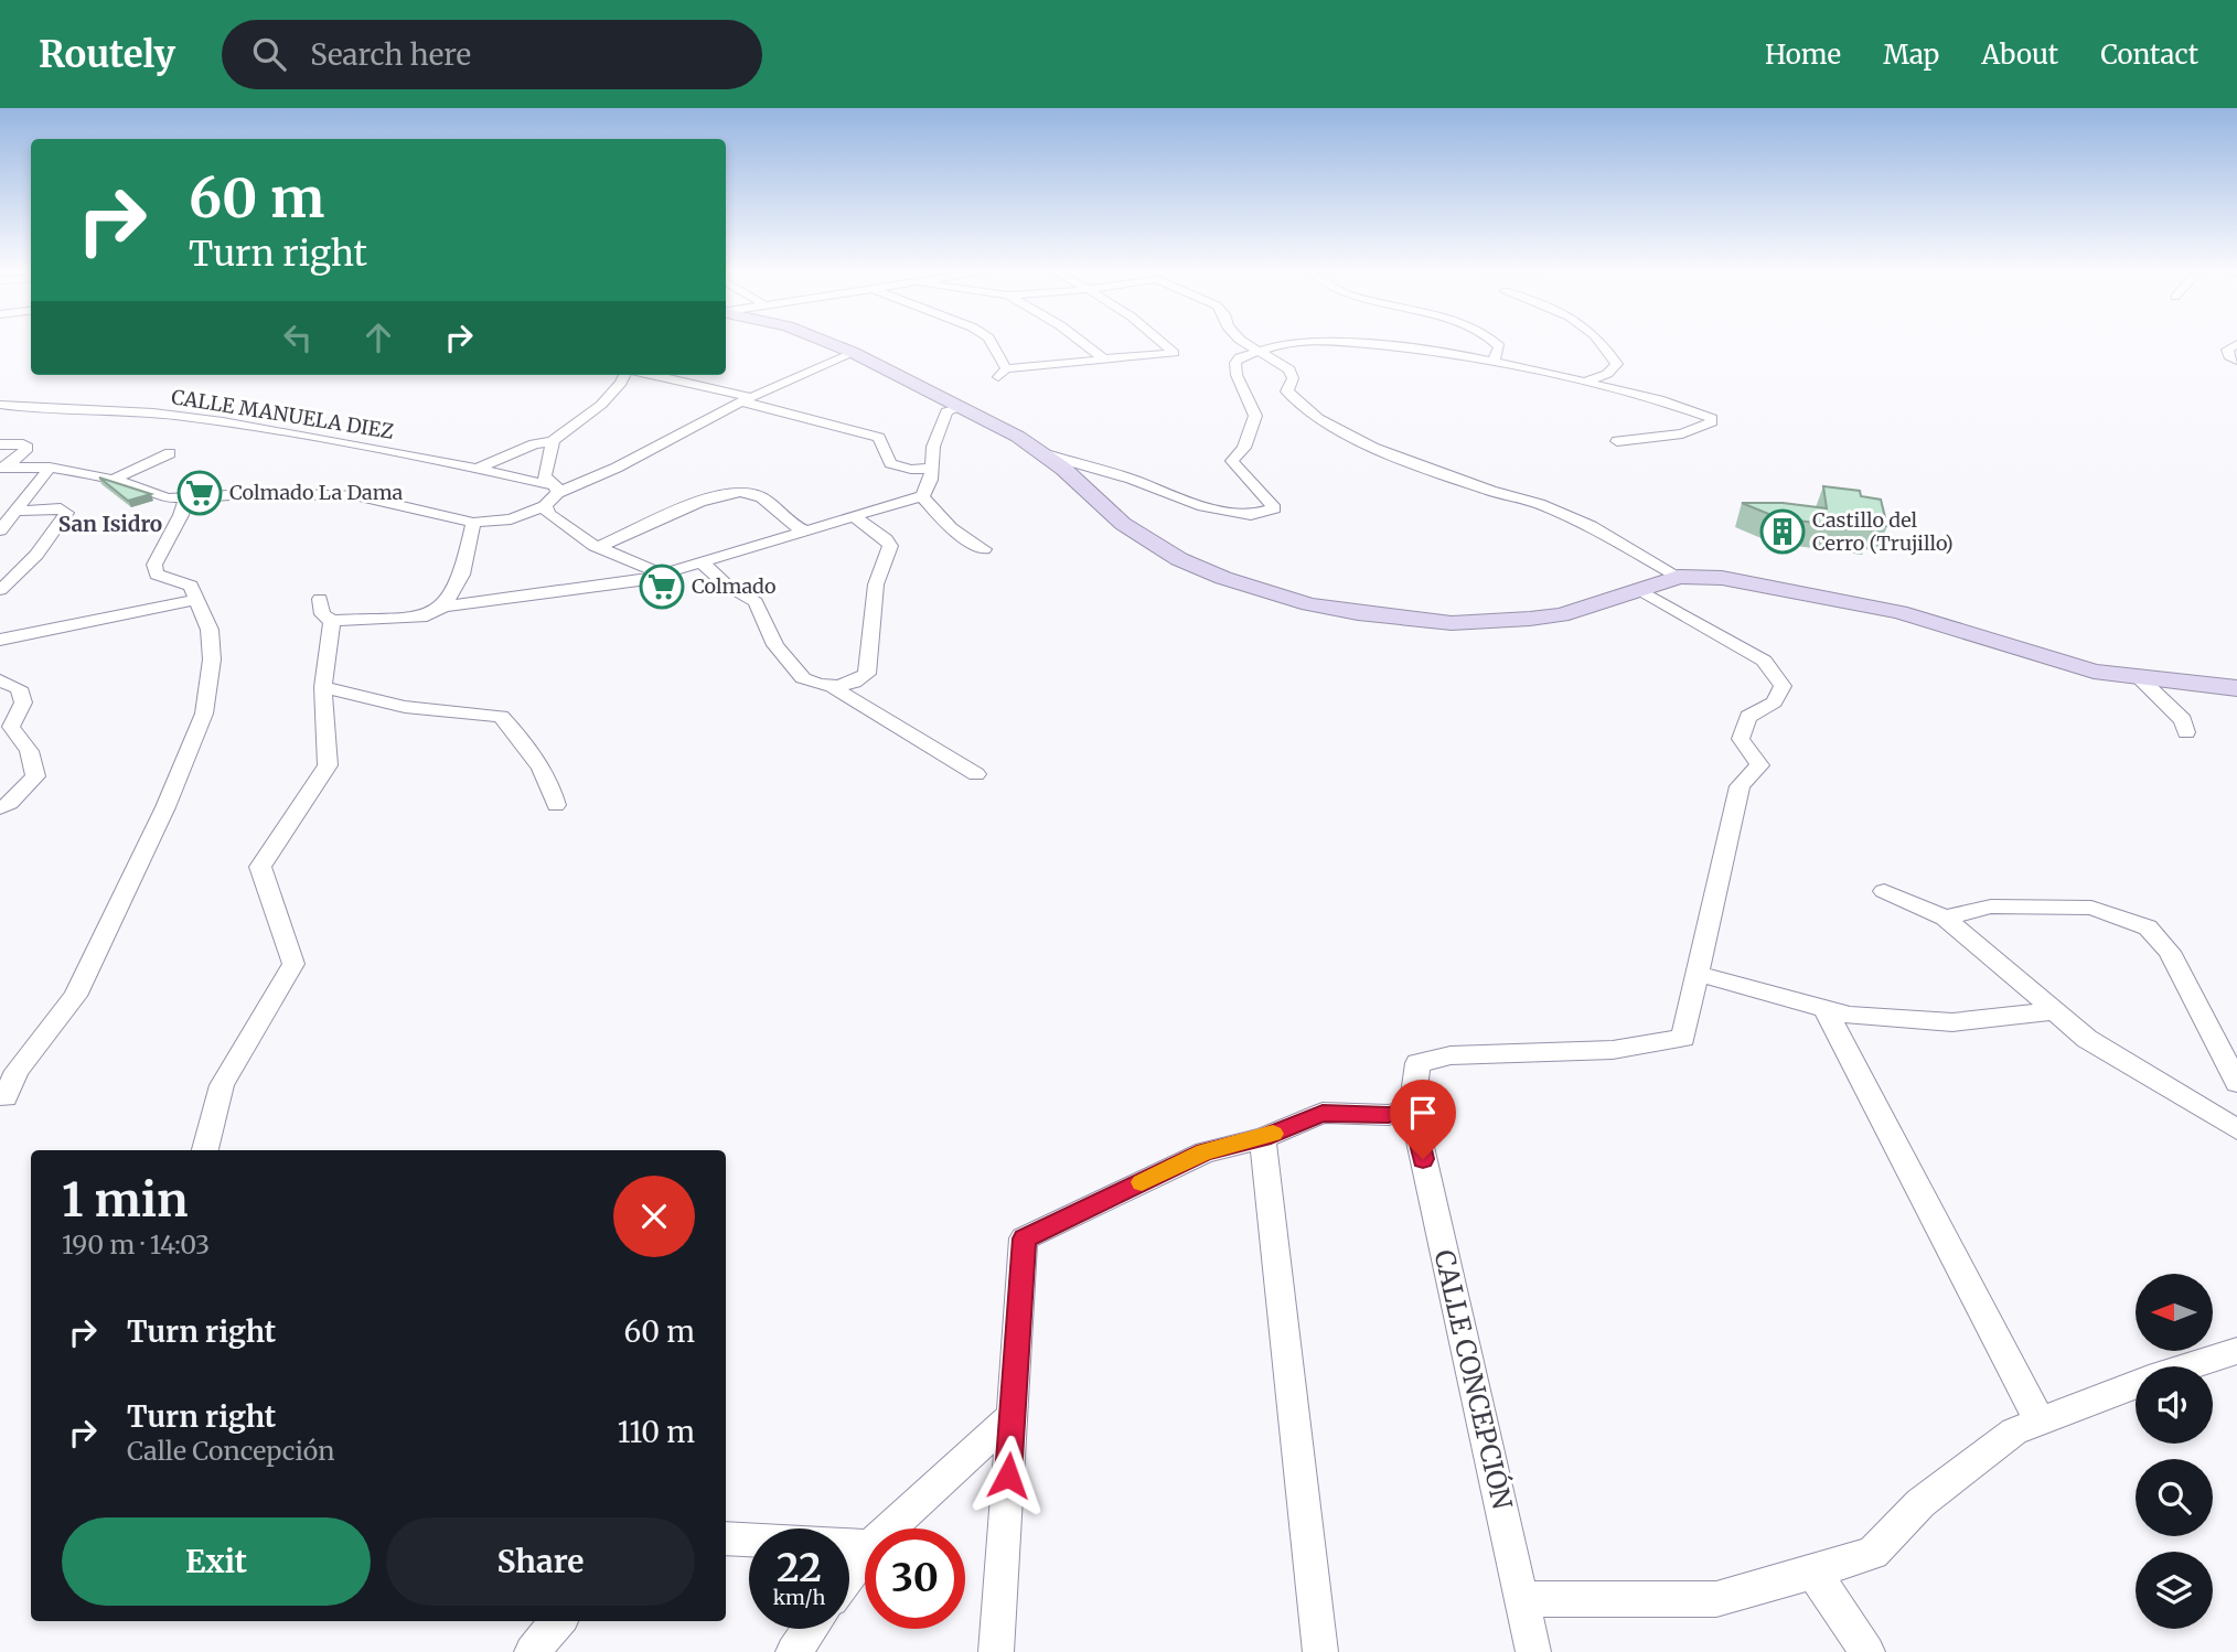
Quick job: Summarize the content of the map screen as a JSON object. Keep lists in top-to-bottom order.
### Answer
{
  "streets": {
    "street": ["CALLE MANUELA DIEZ", "CALLE CONCEPCIÓN"]
  },
  "districts": ["San Isidro"],
  "places": {
    "supermarket": ["Colmado La Dama", "Colmado"],
    "building": ["Castillo del Cerro (Trujillo)"]
  },
  "north": "left",
  "page": {
    "header": "Routely",
    "search": "Search here",
    "nav": [
      "Home",
      "Map",
      "About",
      "Contact"
    ],
    "turn": ["60 m", "Turn right"],
    "heading": ["1 min", "190 m · 14:03"],
    "list": [
      {
        "name": "Turn right",
        "value": "60 m"
      },
      {
        "name": "Turn right",
        "note": "Calle Concepción",
        "value": "110 m"
      }
    ],
    "buttons": ["Exit", "Share"],
    "speed": "22 km/h",
    "limit": "30"
  }
}
